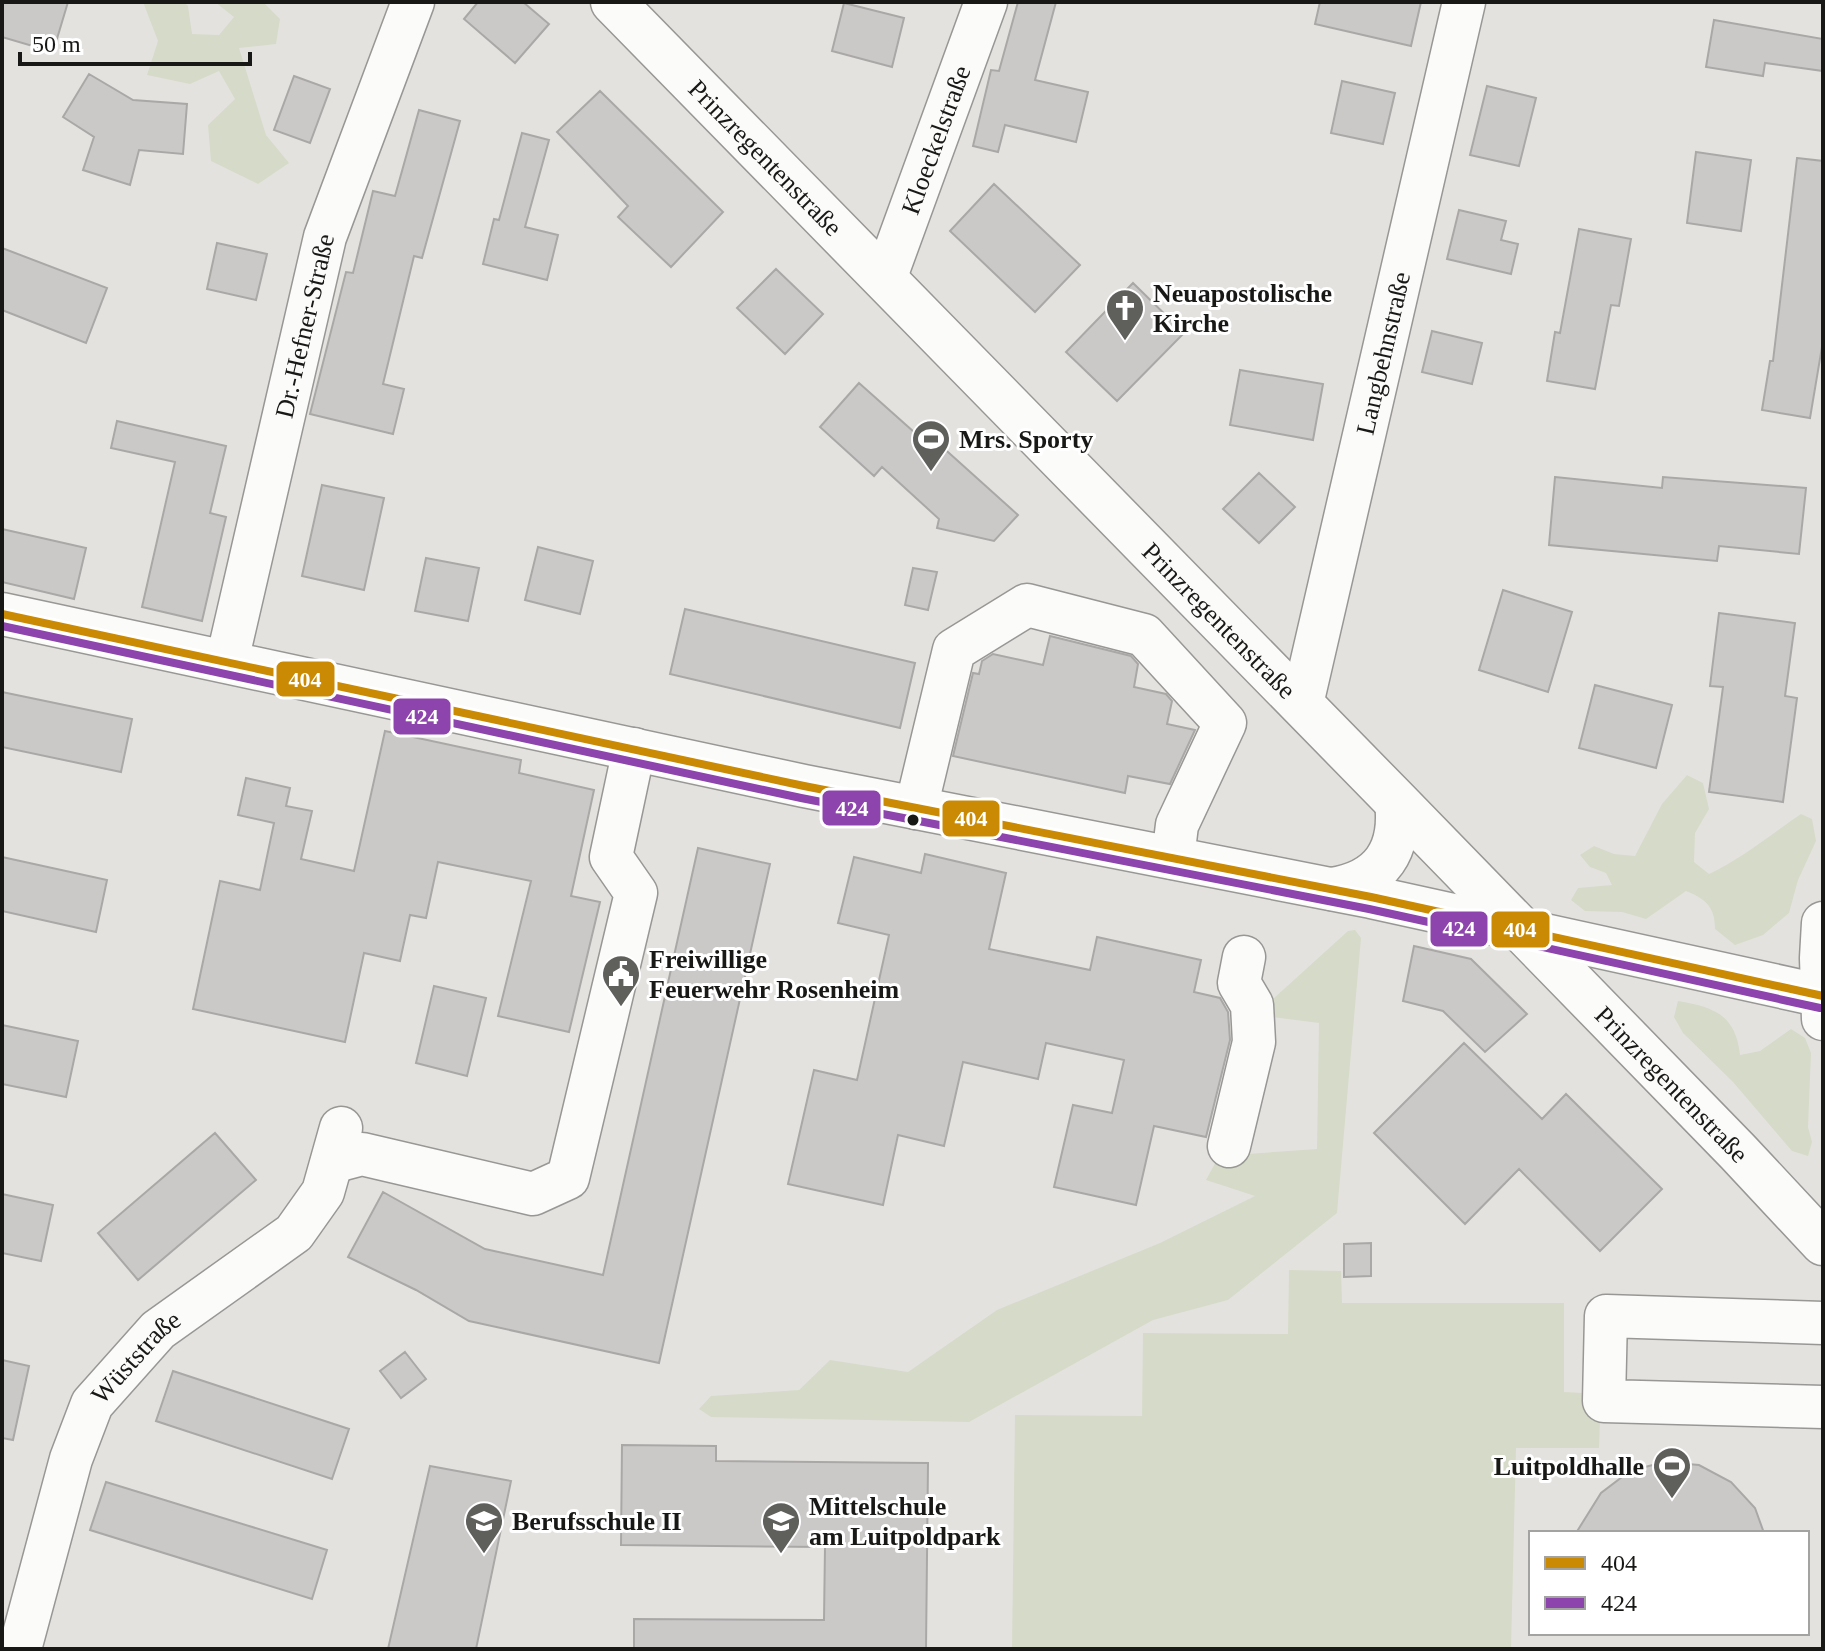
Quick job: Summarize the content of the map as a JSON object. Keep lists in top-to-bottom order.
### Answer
{
  "streets": {
    "main road": ["Prinzregentenstraße"],
    "street": [
      "Kloeckelstraße",
      "Dr.-Hefner-Straße",
      "Langbehnstraße",
      "Wüststraße"
    ]
  },
  "crossings": [
    ["Kloeckelstraße", "Prinzregentenstraße"],
    ["Prinzregentenstraße", "Langbehnstraße"]
  ],
  "places": {
    "church": ["Neuapostolische Kirche"],
    "sports": ["Mrs. Sporty", "Luitpoldhalle"],
    "public building": ["Freiwillige Feuerwehr Rosenheim"],
    "school or university": ["Berufsschule II", "Mittelschule am Luitpoldpark"]
  },
  "lines": ["transit line 404", "transit line 424"],
  "legend": ["404", "424"],
  "scale_bar": "50 m"
}
